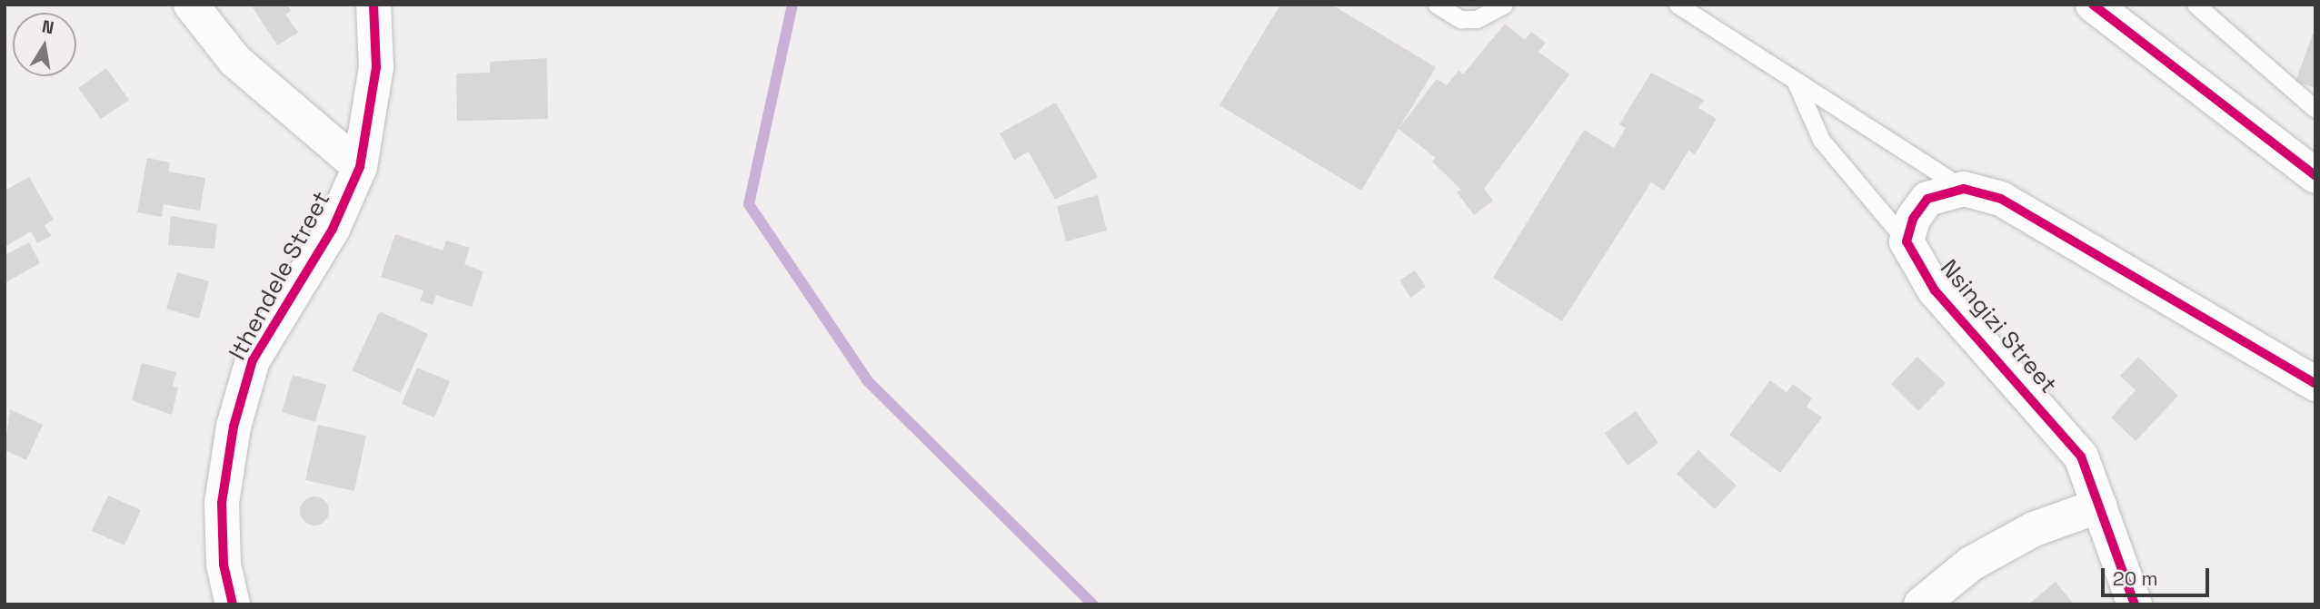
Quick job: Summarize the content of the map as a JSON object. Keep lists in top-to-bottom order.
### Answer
{
  "streets": {
    "street": ["Ithendele Street", "Nsingizi Street"]
  },
  "scale_bar": "20 m",
  "north": "top"
}
